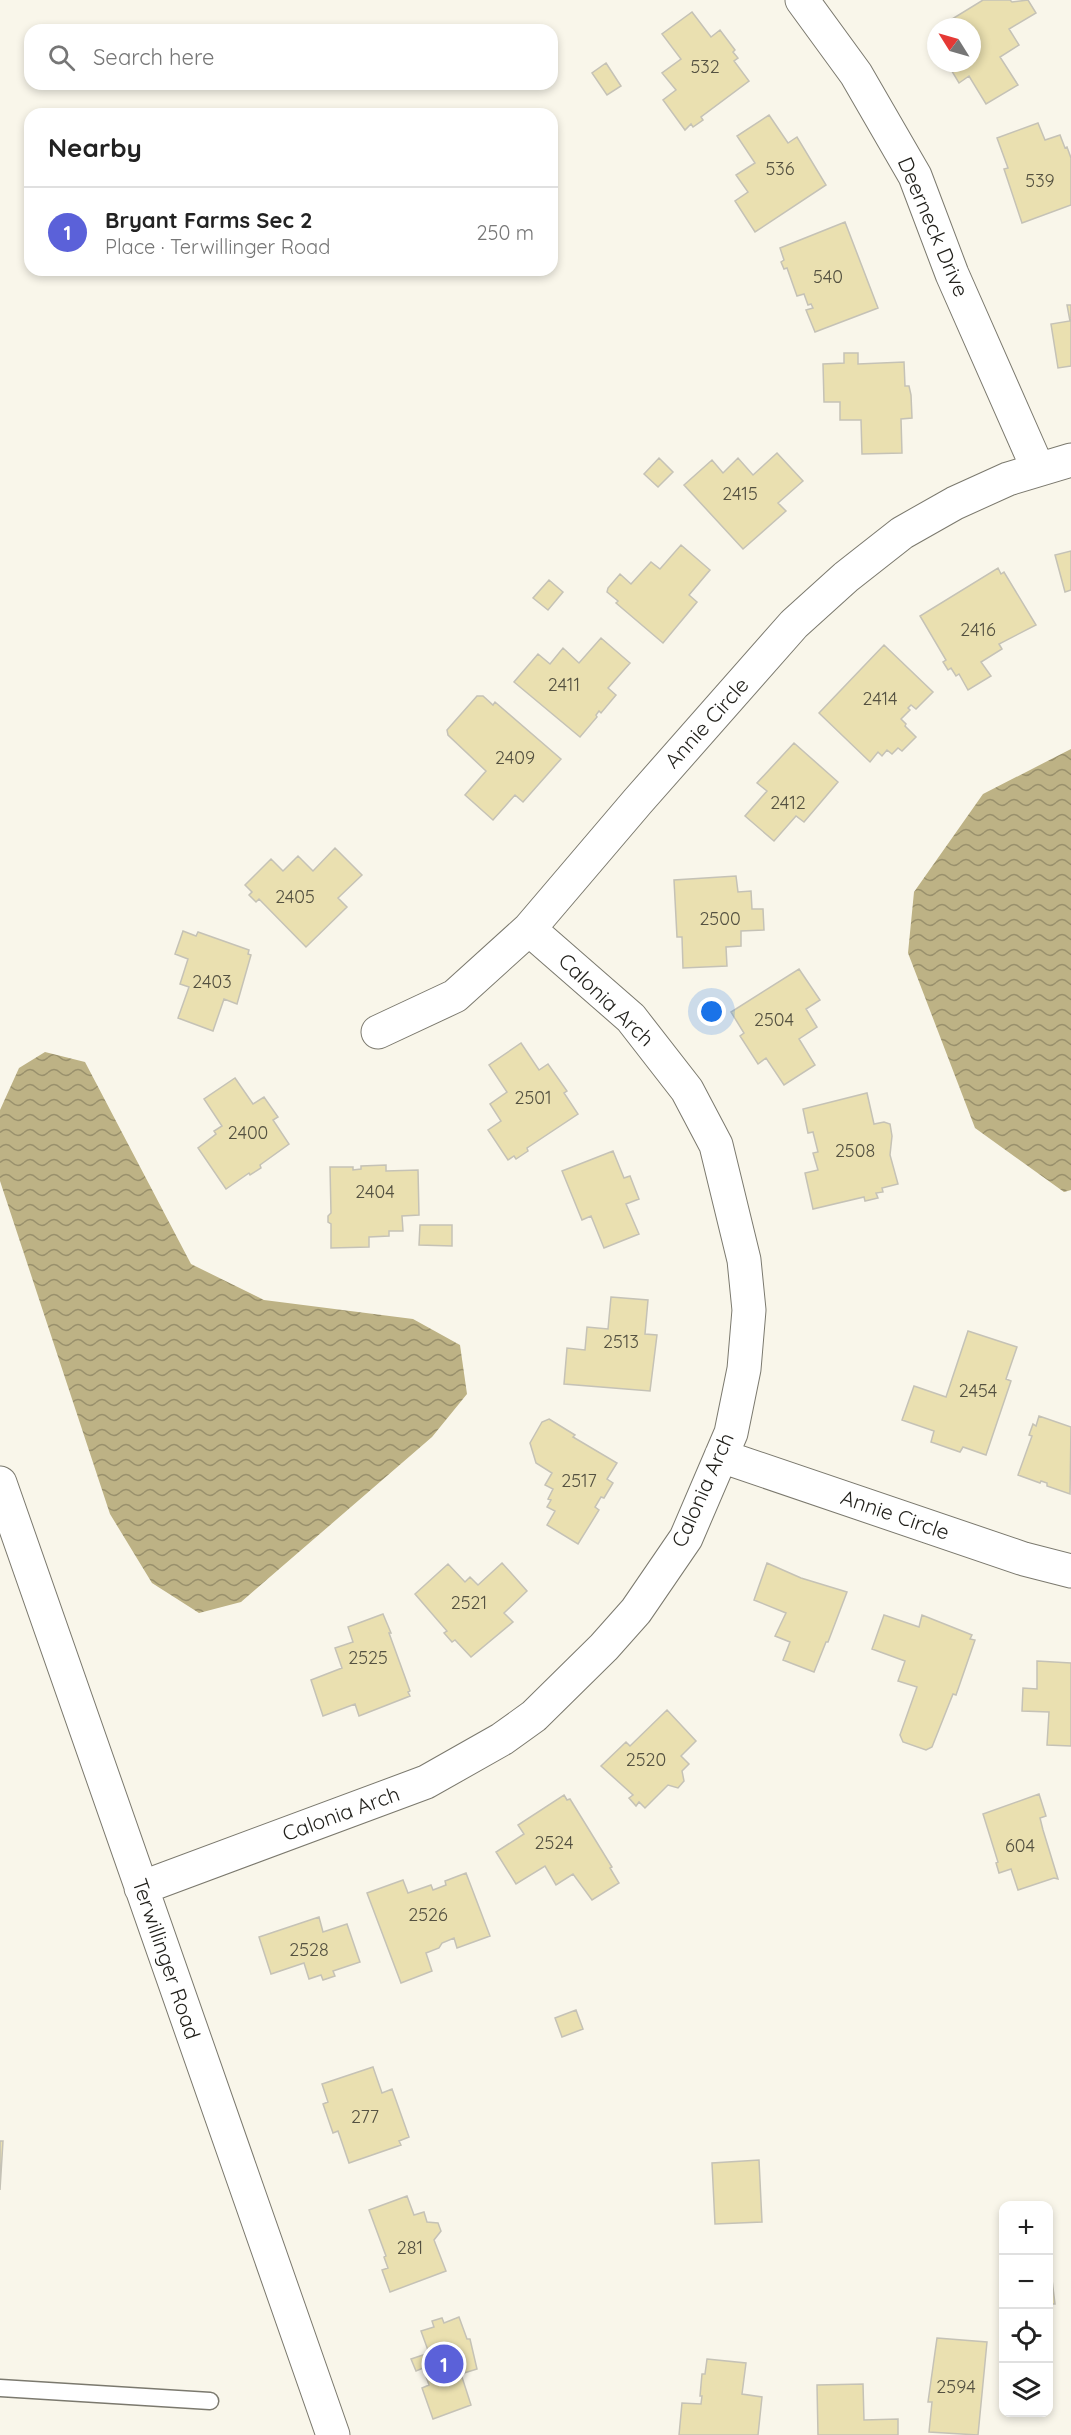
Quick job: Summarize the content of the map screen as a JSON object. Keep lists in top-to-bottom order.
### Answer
{
  "streets": {
    "street": [
      "Deerneck Drive",
      "Annie Circle",
      "Calonia Arch",
      "Terwillinger Road"
    ]
  },
  "crossings": [
    ["Deerneck Drive", "Annie Circle"],
    ["Annie Circle", "Calonia Arch"],
    ["Calonia Arch", "Terwillinger Road"]
  ],
  "house_numbers": [
    "532",
    "536",
    "539",
    "540",
    "2415",
    "2416",
    "2411",
    "2414",
    "2409",
    "2412",
    "2405",
    "2500",
    "2403",
    "2504",
    "2501",
    "2400",
    "2508",
    "2404",
    "2513",
    "2454",
    "2517",
    "2521",
    "2525",
    "2520",
    "2524",
    "604",
    "2526",
    "2528",
    "277",
    "281",
    "2594"
  ],
  "north": "top left",
  "page": {
    "search": "Search here",
    "heading": "Nearby",
    "list": [
      {
        "mark": "1",
        "name": "Bryant Farms Sec 2",
        "note": "Place · Terwillinger Road",
        "value": "250 m"
      }
    ],
    "map_buttons": ["+", "−"],
    "pins": "1"
  }
}
